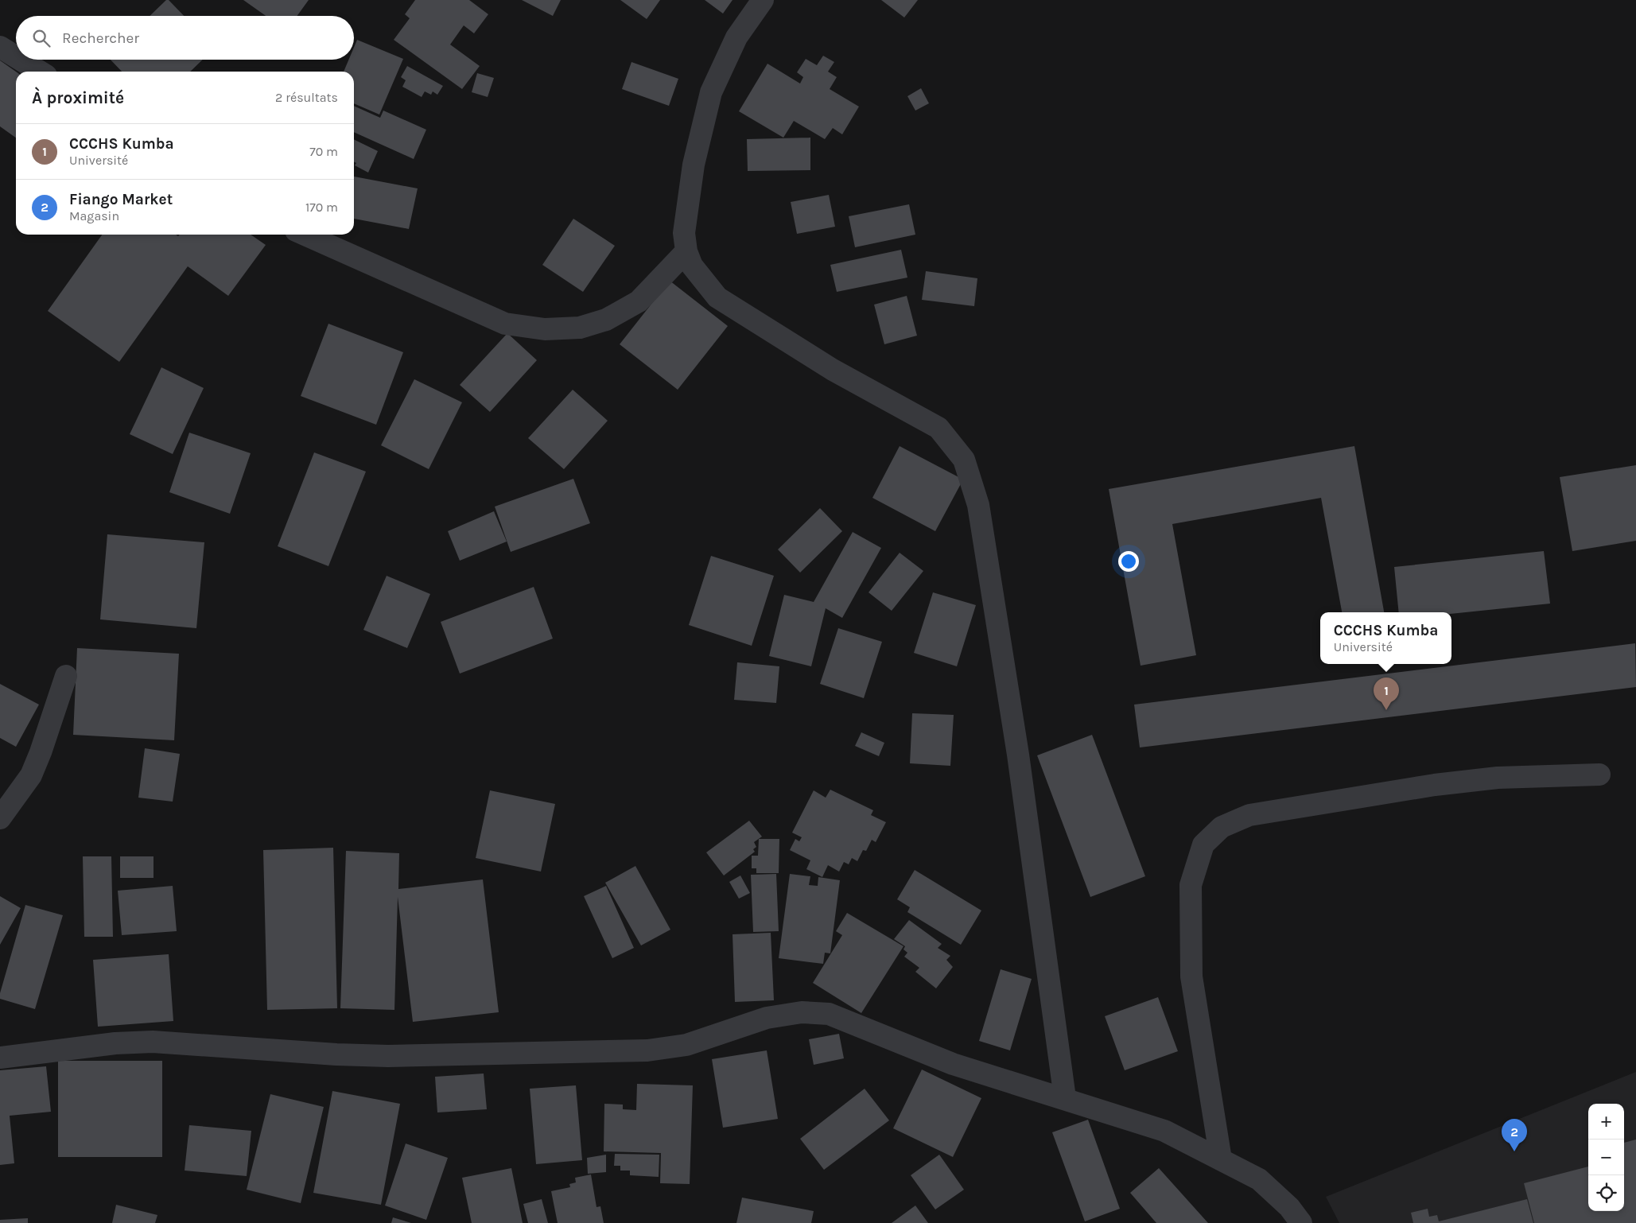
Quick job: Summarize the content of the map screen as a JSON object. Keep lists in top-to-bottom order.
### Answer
{
  "page": {
    "search": "Rechercher",
    "heading": ["À proximité", "2 résultats"],
    "list": [
      {
        "mark": "1",
        "name": "CCCHS Kumba",
        "note": "Université",
        "value": "70 m"
      },
      {
        "mark": "2",
        "name": "Fiango Market",
        "note": "Magasin",
        "value": "170 m"
      }
    ],
    "popup": ["CCCHS Kumba", "Université"],
    "pins": ["1", "2"],
    "map_buttons": ["+", "−"]
  }
}
